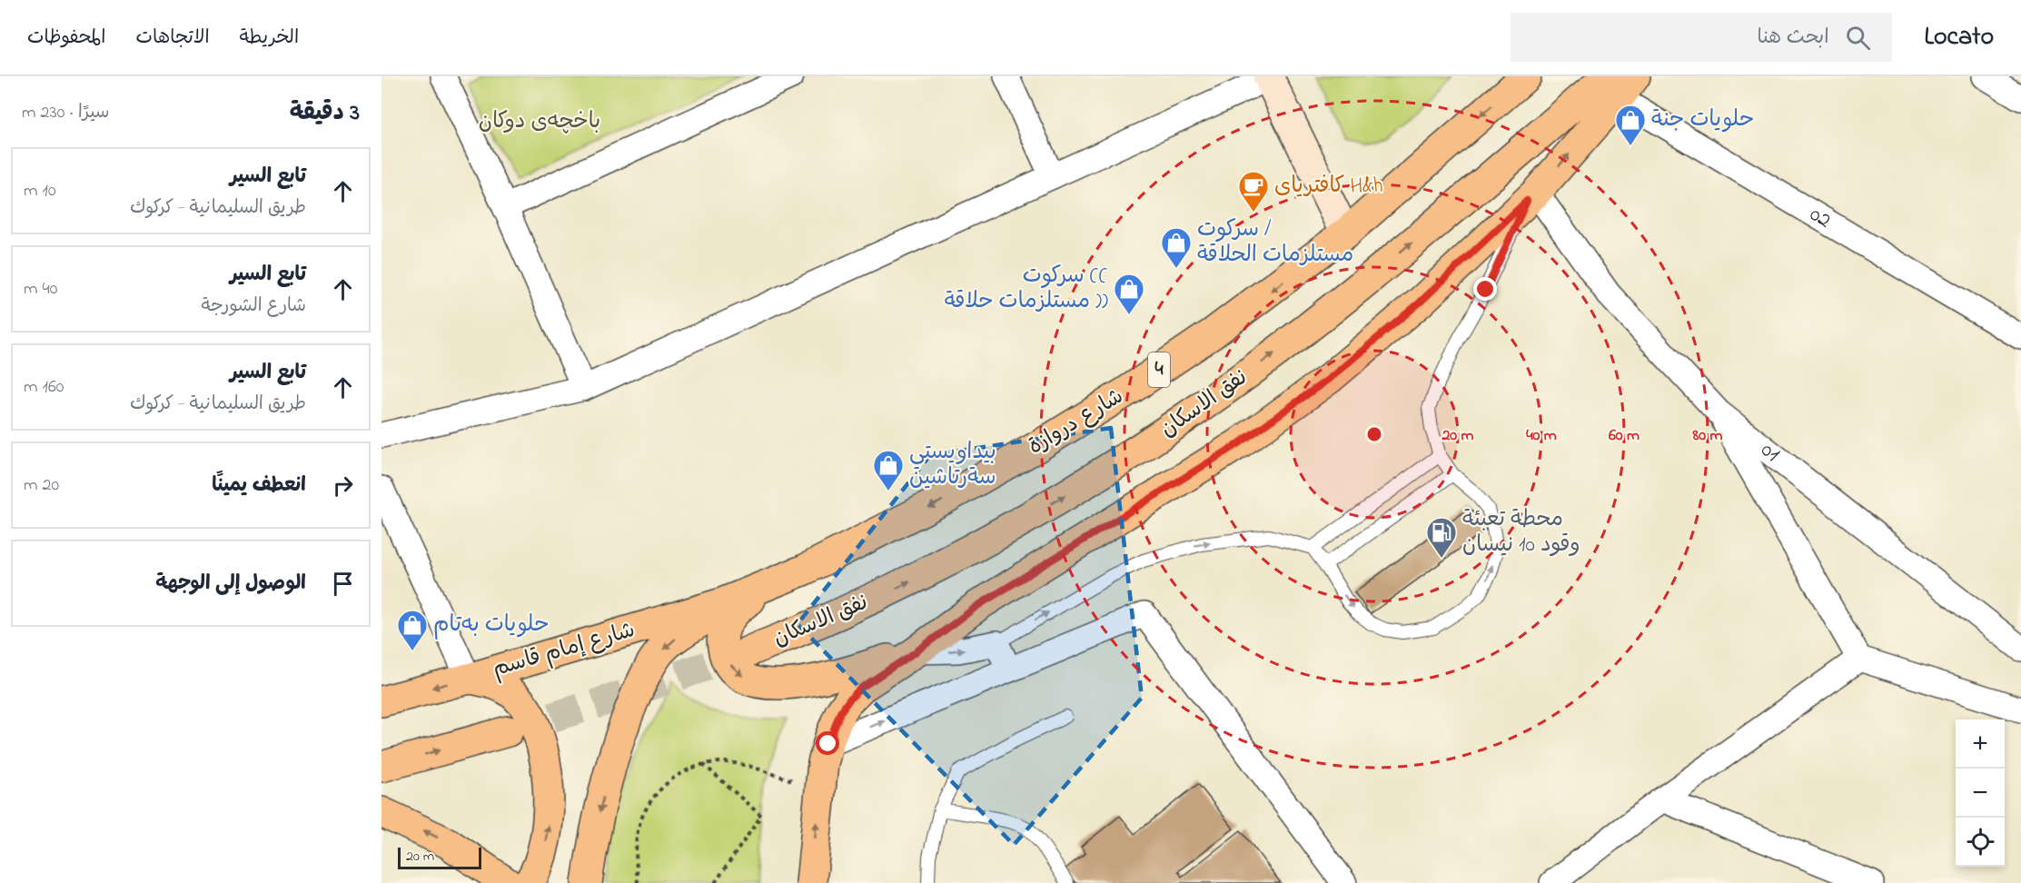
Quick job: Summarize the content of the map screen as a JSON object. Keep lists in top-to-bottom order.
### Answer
{
  "streets": {
    "main road": [
      "4",
      "نفق الاسكان",
      "شارع دروازة",
      "شارع إمام قاسم"
    ],
    "street": ["02", "01"]
  },
  "crossings": [
    ["02", "نفق الاسكان"],
    ["شارع دروازة", "شارع إمام قاسم"]
  ],
  "parks": ["باخچەی دوکان"],
  "places": {
    "shop": [
      "حلویات جنة",
      "سركوت / مستلزمات الحلاقة",
      "سركوت (( مستلزمات حلاقة ))",
      "بيداويستي سةرتاشين",
      "حلویات بەتام"
    ],
    "cafe": ["کافتریای H&h"],
    "fuel station": ["محطة تعبئة وقود 10 نيسان"]
  },
  "scale_bar": "20 m",
  "page": {
    "header": "Locato",
    "search": "ابحث هنا",
    "nav": ["الخريطة", "الاتجاهات", "المحفوظات"],
    "heading": ["3 دقيقة", "سيرًا · 230 m"],
    "list": [
      ["تابع السير", "طريق السليمانية - كركوك", "10 m"],
      ["تابع السير", "شارع الشورجة", "40 m"],
      ["تابع السير", "طريق السليمانية - كركوك", "160 m"],
      ["انعطف يمينًا", "20 m"],
      "الوصول إلى الوجهة"
    ],
    "map_buttons": ["+", "−"],
    "scale": "20 m"
  },
  "rings": [
    "20 m",
    "40 m",
    "60 m",
    "80 m"
  ]
}
